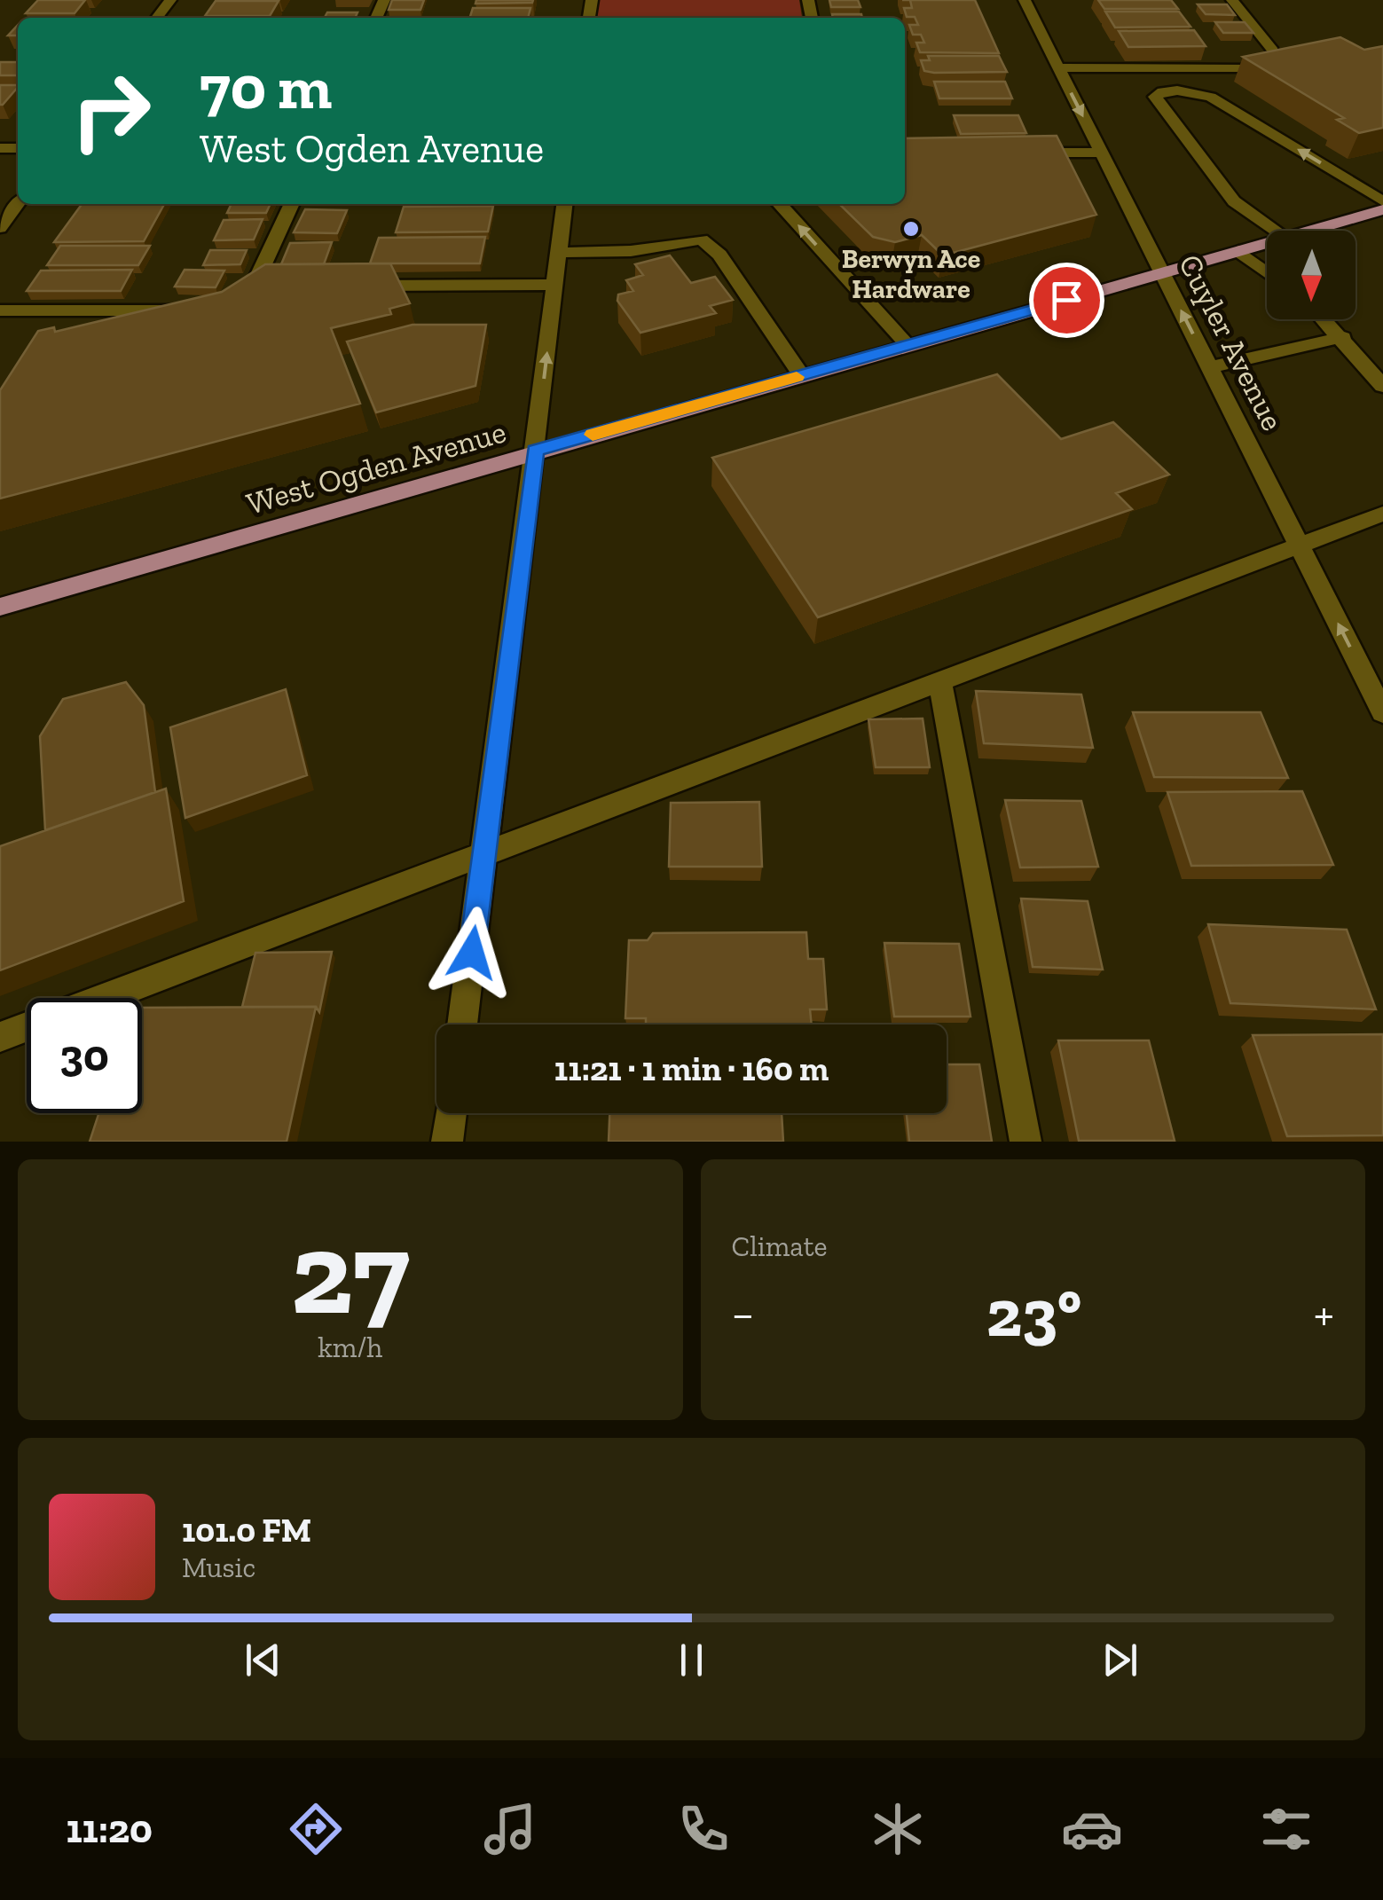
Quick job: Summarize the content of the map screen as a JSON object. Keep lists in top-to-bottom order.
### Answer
{
  "streets": {
    "main road": ["West Ogden Avenue"],
    "street": ["Cuyler Avenue"]
  },
  "crossings": [
    ["Cuyler Avenue", "West Ogden Avenue"]
  ],
  "places": ["Berwyn Ace Hardware"],
  "north": "bottom",
  "page": {
    "turn": ["70 m", "West Ogden Avenue"],
    "limit": "30",
    "trip": "11:21 · 1 min · 160 m",
    "tile": [
      ["27", "km/h"],
      "Climate"
    ],
    "heat": ["−", "23°", "+"],
    "song": ["101.0 FM", "Music"],
    "tabs": "11:20"
  }
}
